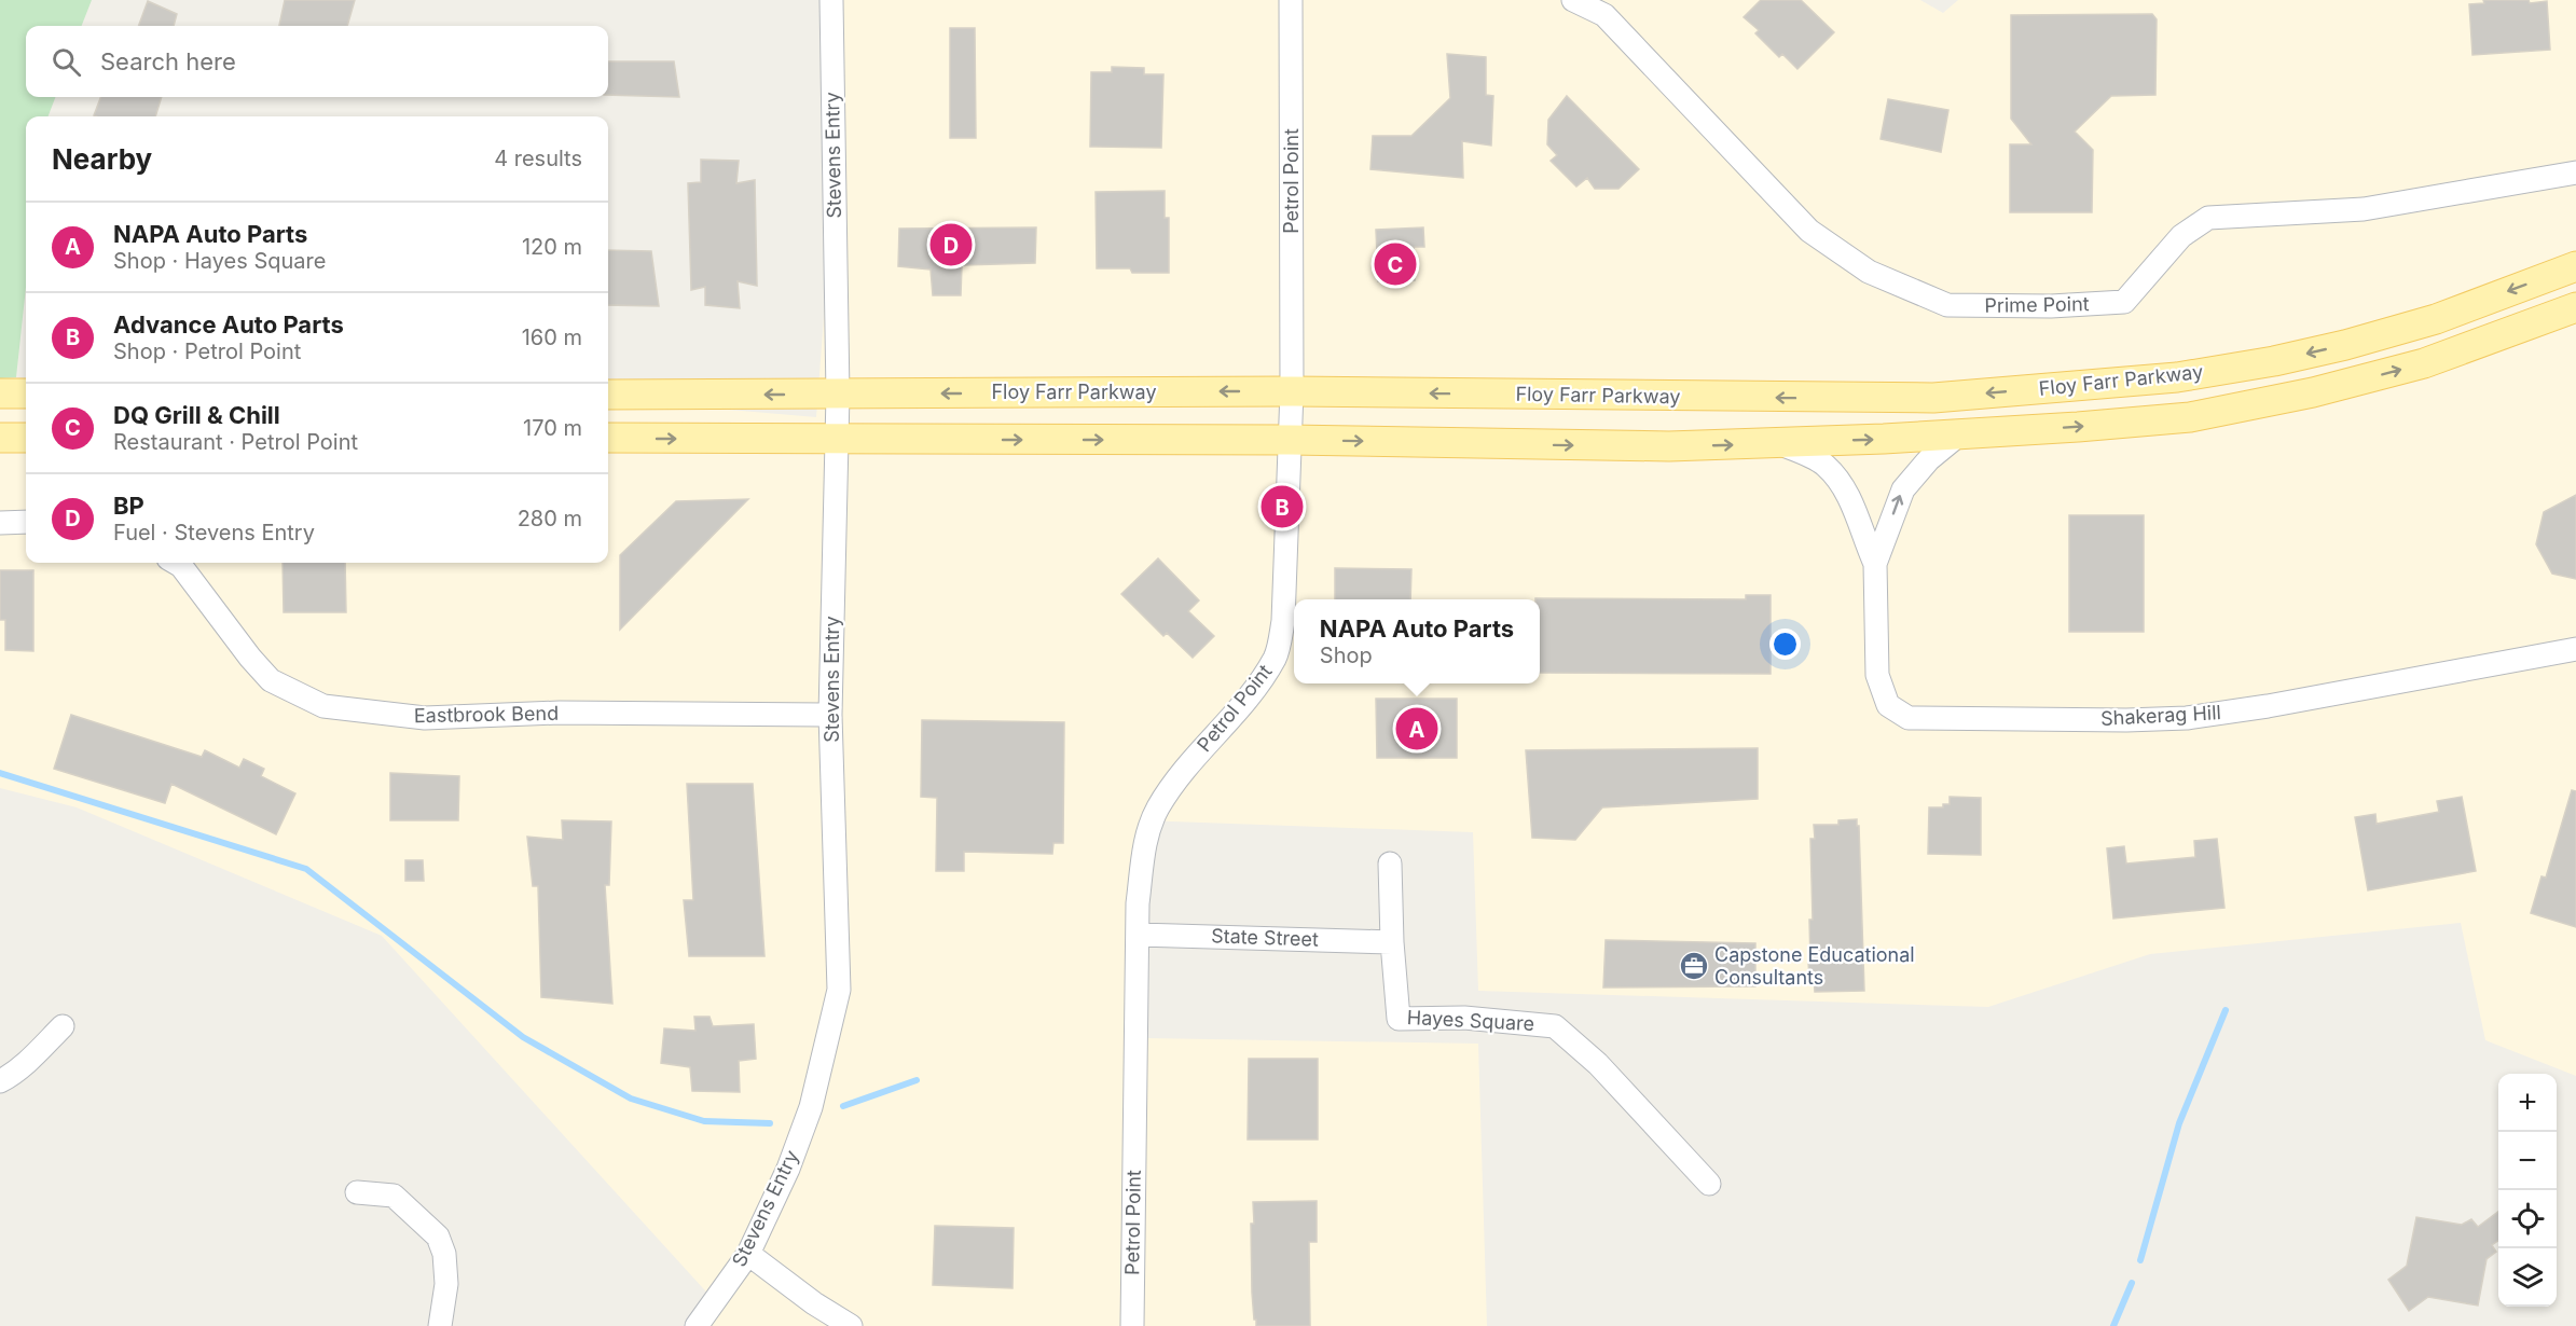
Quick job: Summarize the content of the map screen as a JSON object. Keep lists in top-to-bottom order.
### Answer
{
  "streets": {
    "main road": ["Floy Farr Parkway"],
    "street": [
      "Stevens Entry",
      "Petrol Point",
      "Prime Point",
      "Eastbrook Bend",
      "Shakerag Hill",
      "State Street",
      "Hayes Square"
    ]
  },
  "crossings": [
    ["Stevens Entry", "Floy Farr Parkway"],
    ["Stevens Entry", "Eastbrook Bend"],
    ["Petrol Point", "Floy Farr Parkway"],
    ["Petrol Point", "State Street"],
    ["Floy Farr Parkway", "Shakerag Hill"],
    ["State Street", "Hayes Square"]
  ],
  "places": {
    "office": ["Capstone Educational Consultants"]
  },
  "page": {
    "search": "Search here",
    "heading": ["Nearby", "4 results"],
    "list": [
      {
        "mark": "A",
        "name": "NAPA Auto Parts",
        "note": "Shop · Hayes Square",
        "value": "120 m"
      },
      {
        "mark": "B",
        "name": "Advance Auto Parts",
        "note": "Shop · Petrol Point",
        "value": "160 m"
      },
      {
        "mark": "C",
        "name": "DQ Grill & Chill",
        "note": "Restaurant · Petrol Point",
        "value": "170 m"
      },
      {
        "mark": "D",
        "name": "BP",
        "note": "Fuel · Stevens Entry",
        "value": "280 m"
      }
    ],
    "pins": [
      "D",
      "C",
      "B",
      "A"
    ],
    "popup": ["NAPA Auto Parts", "Shop"],
    "map_buttons": ["+", "−"]
  }
}
